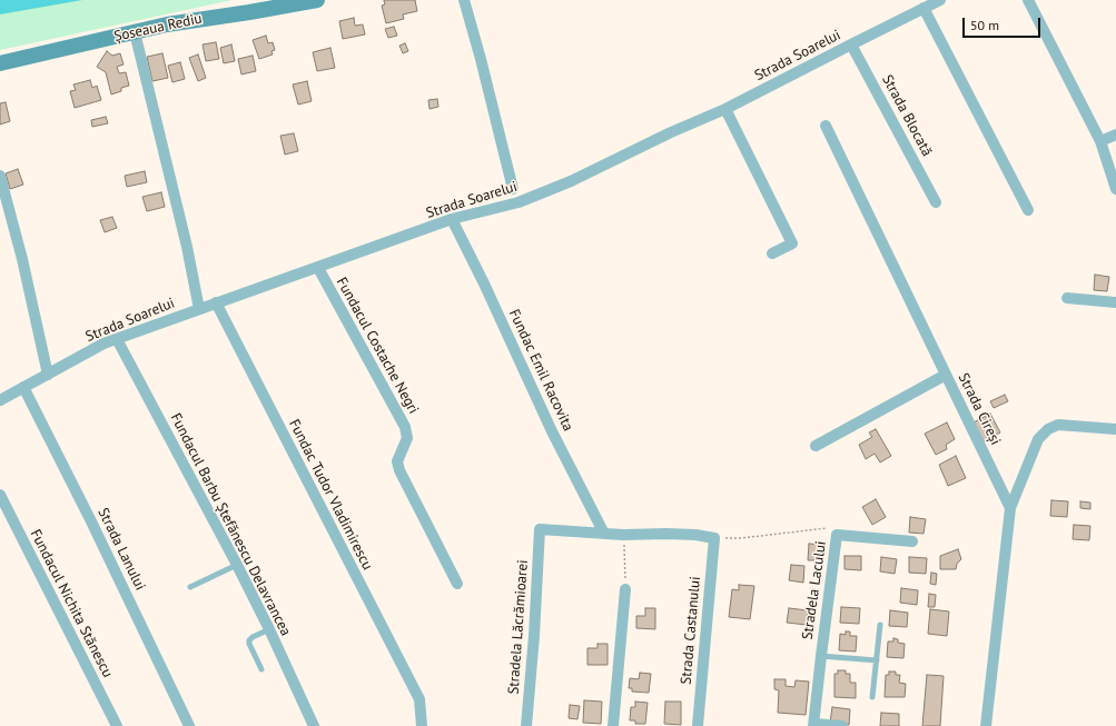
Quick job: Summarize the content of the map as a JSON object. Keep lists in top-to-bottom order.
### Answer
{
  "streets": {
    "main road": ["Șoseaua Rediu"],
    "street": [
      "Strada Soarelui",
      "Strada Blocată",
      "Fundacul Costache Negri",
      "Fundac Emil Racovita",
      "Strada Cireși",
      "Fundac Tudor Vladimirescu",
      "Fundacul Barbu Ștefănescu Delavrancea",
      "Strada Lanului",
      "Stradela Lacului",
      "Fundacul Nichita Stănescu",
      "Stradela Lăcrămioarei",
      "Strada Castanului"
    ]
  },
  "crossings": [
    ["Strada Soarelui", "Strada Blocată"],
    ["Strada Soarelui", "Fundacul Costache Negri"],
    ["Strada Soarelui", "Fundac Emil Racovita"],
    ["Strada Soarelui", "Fundac Tudor Vladimirescu"],
    ["Strada Soarelui", "Fundacul Barbu Ștefănescu Delavrancea"],
    ["Strada Soarelui", "Strada Lanului"],
    ["Fundac Emil Racovita", "Stradela Lăcrămioarei"]
  ],
  "scale_bar": "50 m"
}
